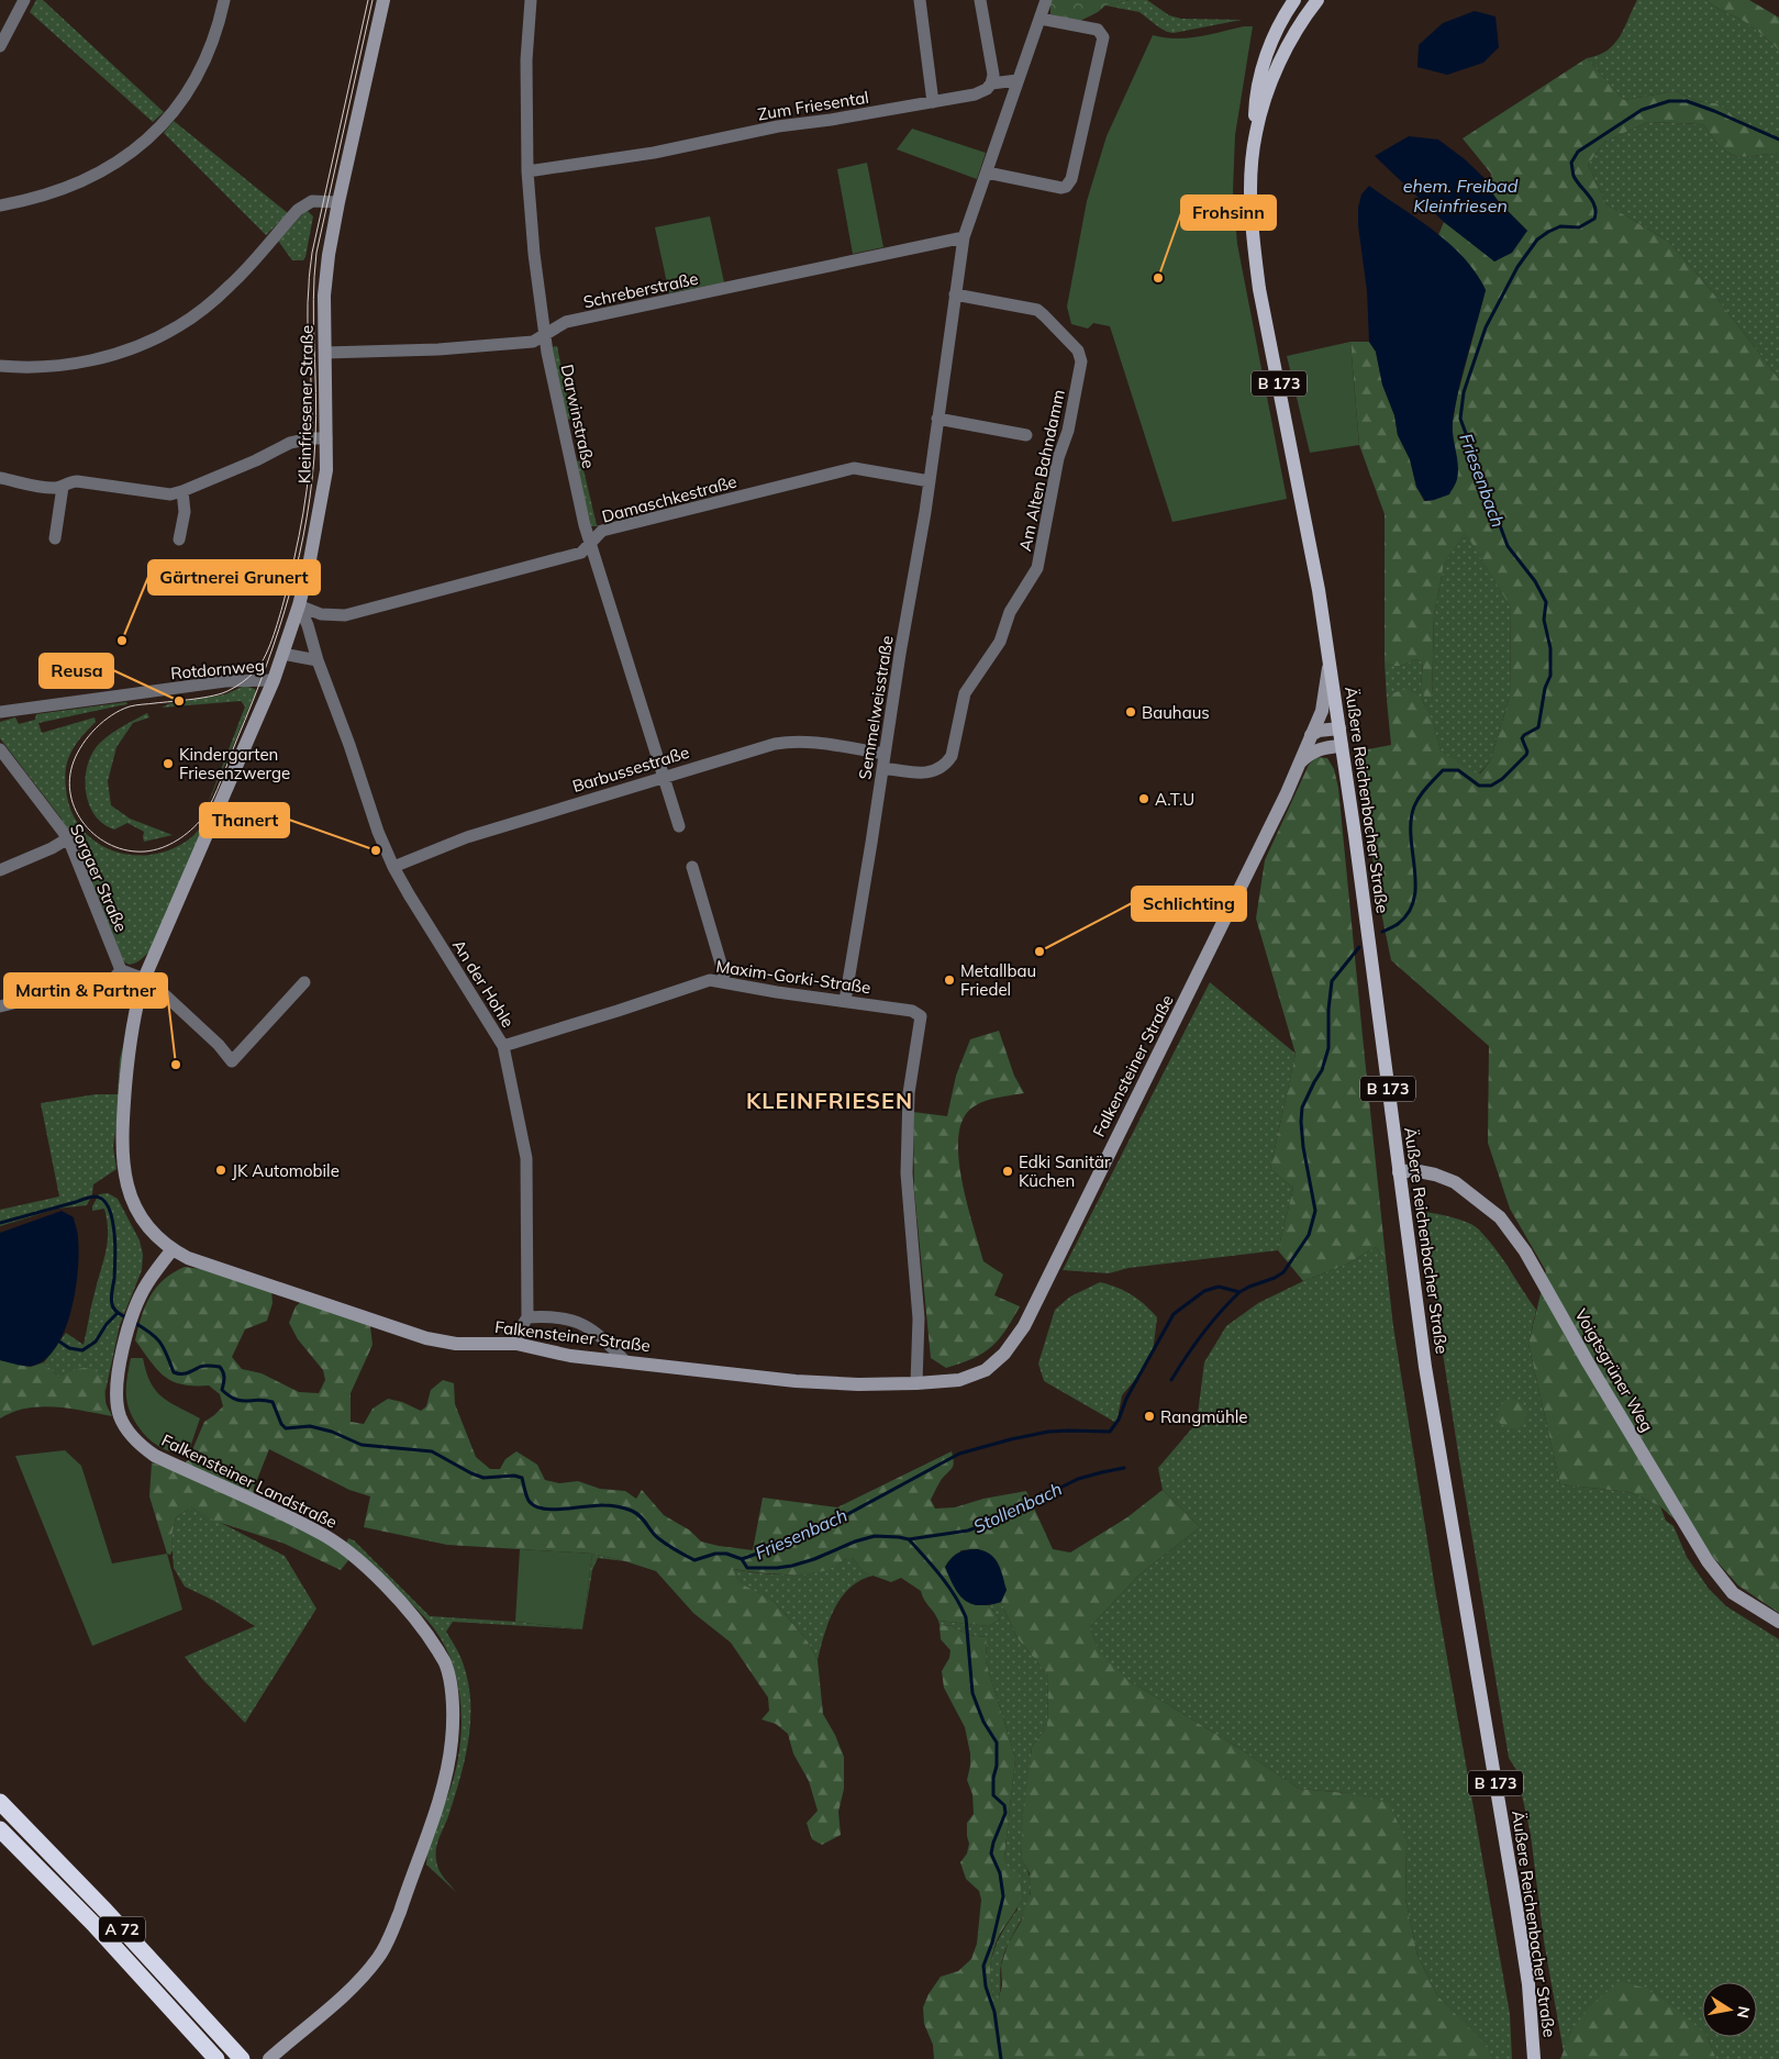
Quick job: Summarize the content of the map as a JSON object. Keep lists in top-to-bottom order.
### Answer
{
  "streets": {
    "highway": ["A 72"],
    "main road": [
      "B 173",
      "Kleinfriesener Straße",
      "Äußere Reichenbacher Straße",
      "Falkensteiner Straße",
      "Voigtsgrüner Weg",
      "Falkensteiner Landstraße"
    ],
    "street": [
      "Zum Friesental",
      "Schreberstraße",
      "Darwinstraße",
      "Am Alten Bahndamm",
      "Damaschkestraße",
      "Rotdornweg",
      "Semmelweisstraße",
      "Barbussestraße",
      "Sorgaer Straße",
      "Maxim-Gorki-Straße",
      "An der Hohle"
    ]
  },
  "crossings": [
    ["Zum Friesental", "Darwinstraße"],
    ["Zum Friesental", "Semmelweisstraße"],
    ["Schreberstraße", "Kleinfriesener Straße"],
    ["Schreberstraße", "Darwinstraße"],
    ["Schreberstraße", "Semmelweisstraße"],
    ["Kleinfriesener Straße", "Damaschkestraße"],
    ["Kleinfriesener Straße", "Rotdornweg"],
    ["Kleinfriesener Straße", "An der Hohle"],
    ["Kleinfriesener Straße", "Falkensteiner Straße"],
    ["Kleinfriesener Straße", "Falkensteiner Landstraße"],
    ["Darwinstraße", "Damaschkestraße"],
    ["Darwinstraße", "Barbussestraße"],
    ["Am Alten Bahndamm", "Semmelweisstraße"],
    ["Damaschkestraße", "Semmelweisstraße"],
    ["Damaschkestraße", "An der Hohle"],
    ["Semmelweisstraße", "Barbussestraße"],
    ["Semmelweisstraße", "Maxim-Gorki-Straße"],
    ["Barbussestraße", "An der Hohle"],
    ["Äußere Reichenbacher Straße", "Falkensteiner Straße"],
    ["Äußere Reichenbacher Straße", "Voigtsgrüner Weg"],
    ["Maxim-Gorki-Straße", "An der Hohle"],
    ["Maxim-Gorki-Straße", "Falkensteiner Straße"],
    ["An der Hohle", "Falkensteiner Straße"],
    ["Falkensteiner Straße", "Falkensteiner Landstraße"]
  ],
  "districts": ["KLEINFRIESEN"],
  "water": ["ehem. Freibad Kleinfriesen", "Friesenbach", "Stollenbach"],
  "places": [
    "Frohsinn",
    "Gärtnerei Grunert",
    "Reusa",
    "Bauhaus",
    "Kindergarten Friesenzwerge",
    "A.T.U",
    "Thanert",
    "Schlichting",
    "Metallbau Friedel",
    "Martin & Partner",
    "JK Automobile",
    "Edki Sanitär Küchen",
    "Rangmühle"
  ],
  "north": "right"
}
